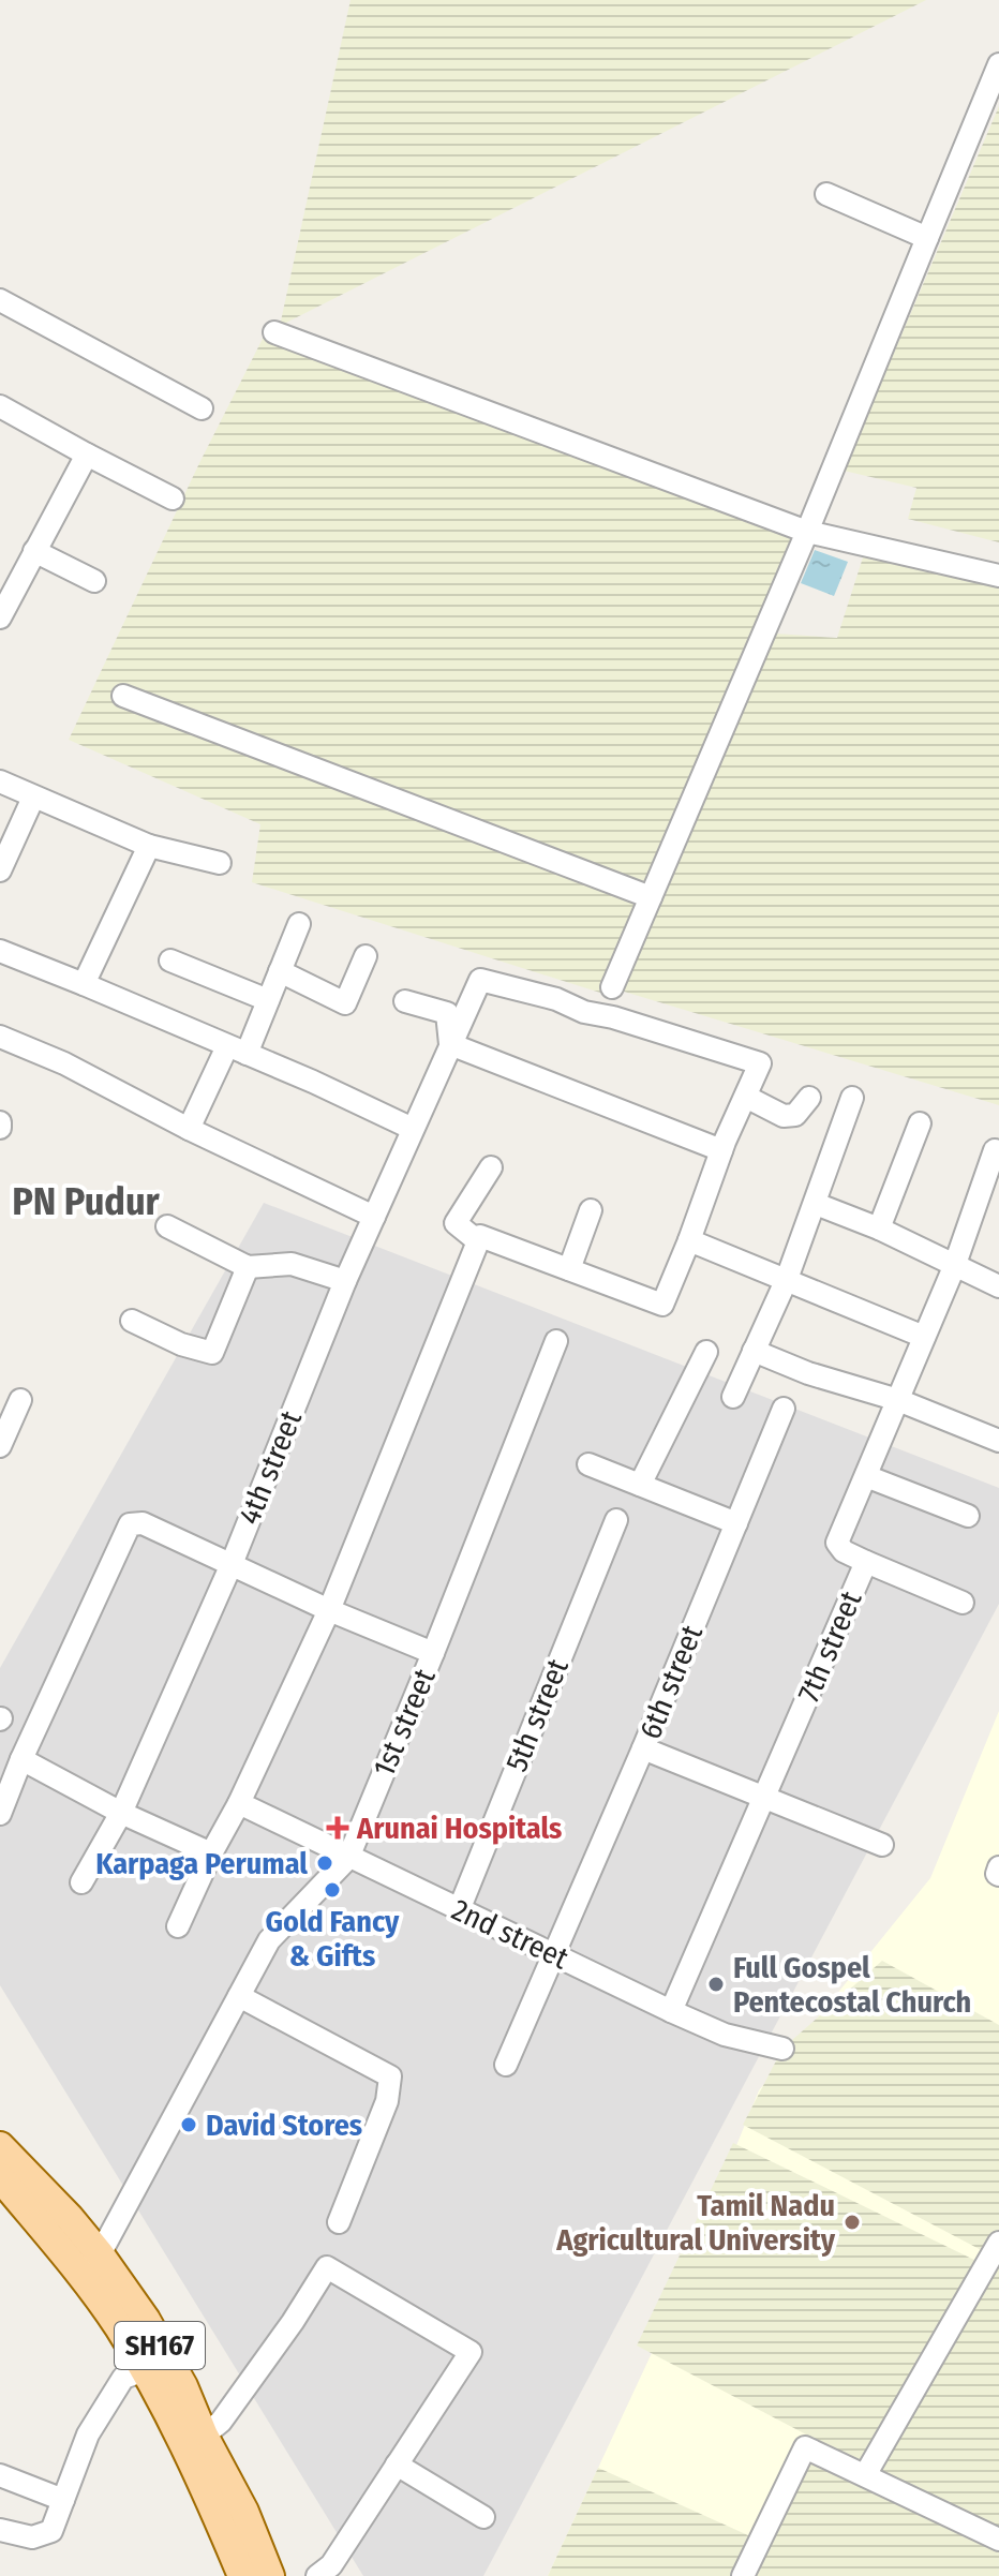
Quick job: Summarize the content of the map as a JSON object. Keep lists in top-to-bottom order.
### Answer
{
  "streets": {
    "main road": ["SH167"],
    "street": [
      "4th street",
      "7th street",
      "6th street",
      "5th street",
      "1st street",
      "2nd street"
    ]
  },
  "crossings": [
    ["7th street", "2nd street"],
    ["6th street", "2nd street"],
    ["5th street", "2nd street"],
    ["1st street", "2nd street"],
    ["1st street", "SH167"]
  ],
  "districts": ["PN Pudur"],
  "places": {
    "health": ["Arunai Hospitals"],
    "other": [
      "Karpaga Perumal",
      "Gold Fancy & Gifts",
      "Full Gospel Pentecostal Church",
      "David Stores",
      "Tamil Nadu Agricultural University"
    ]
  }
}
